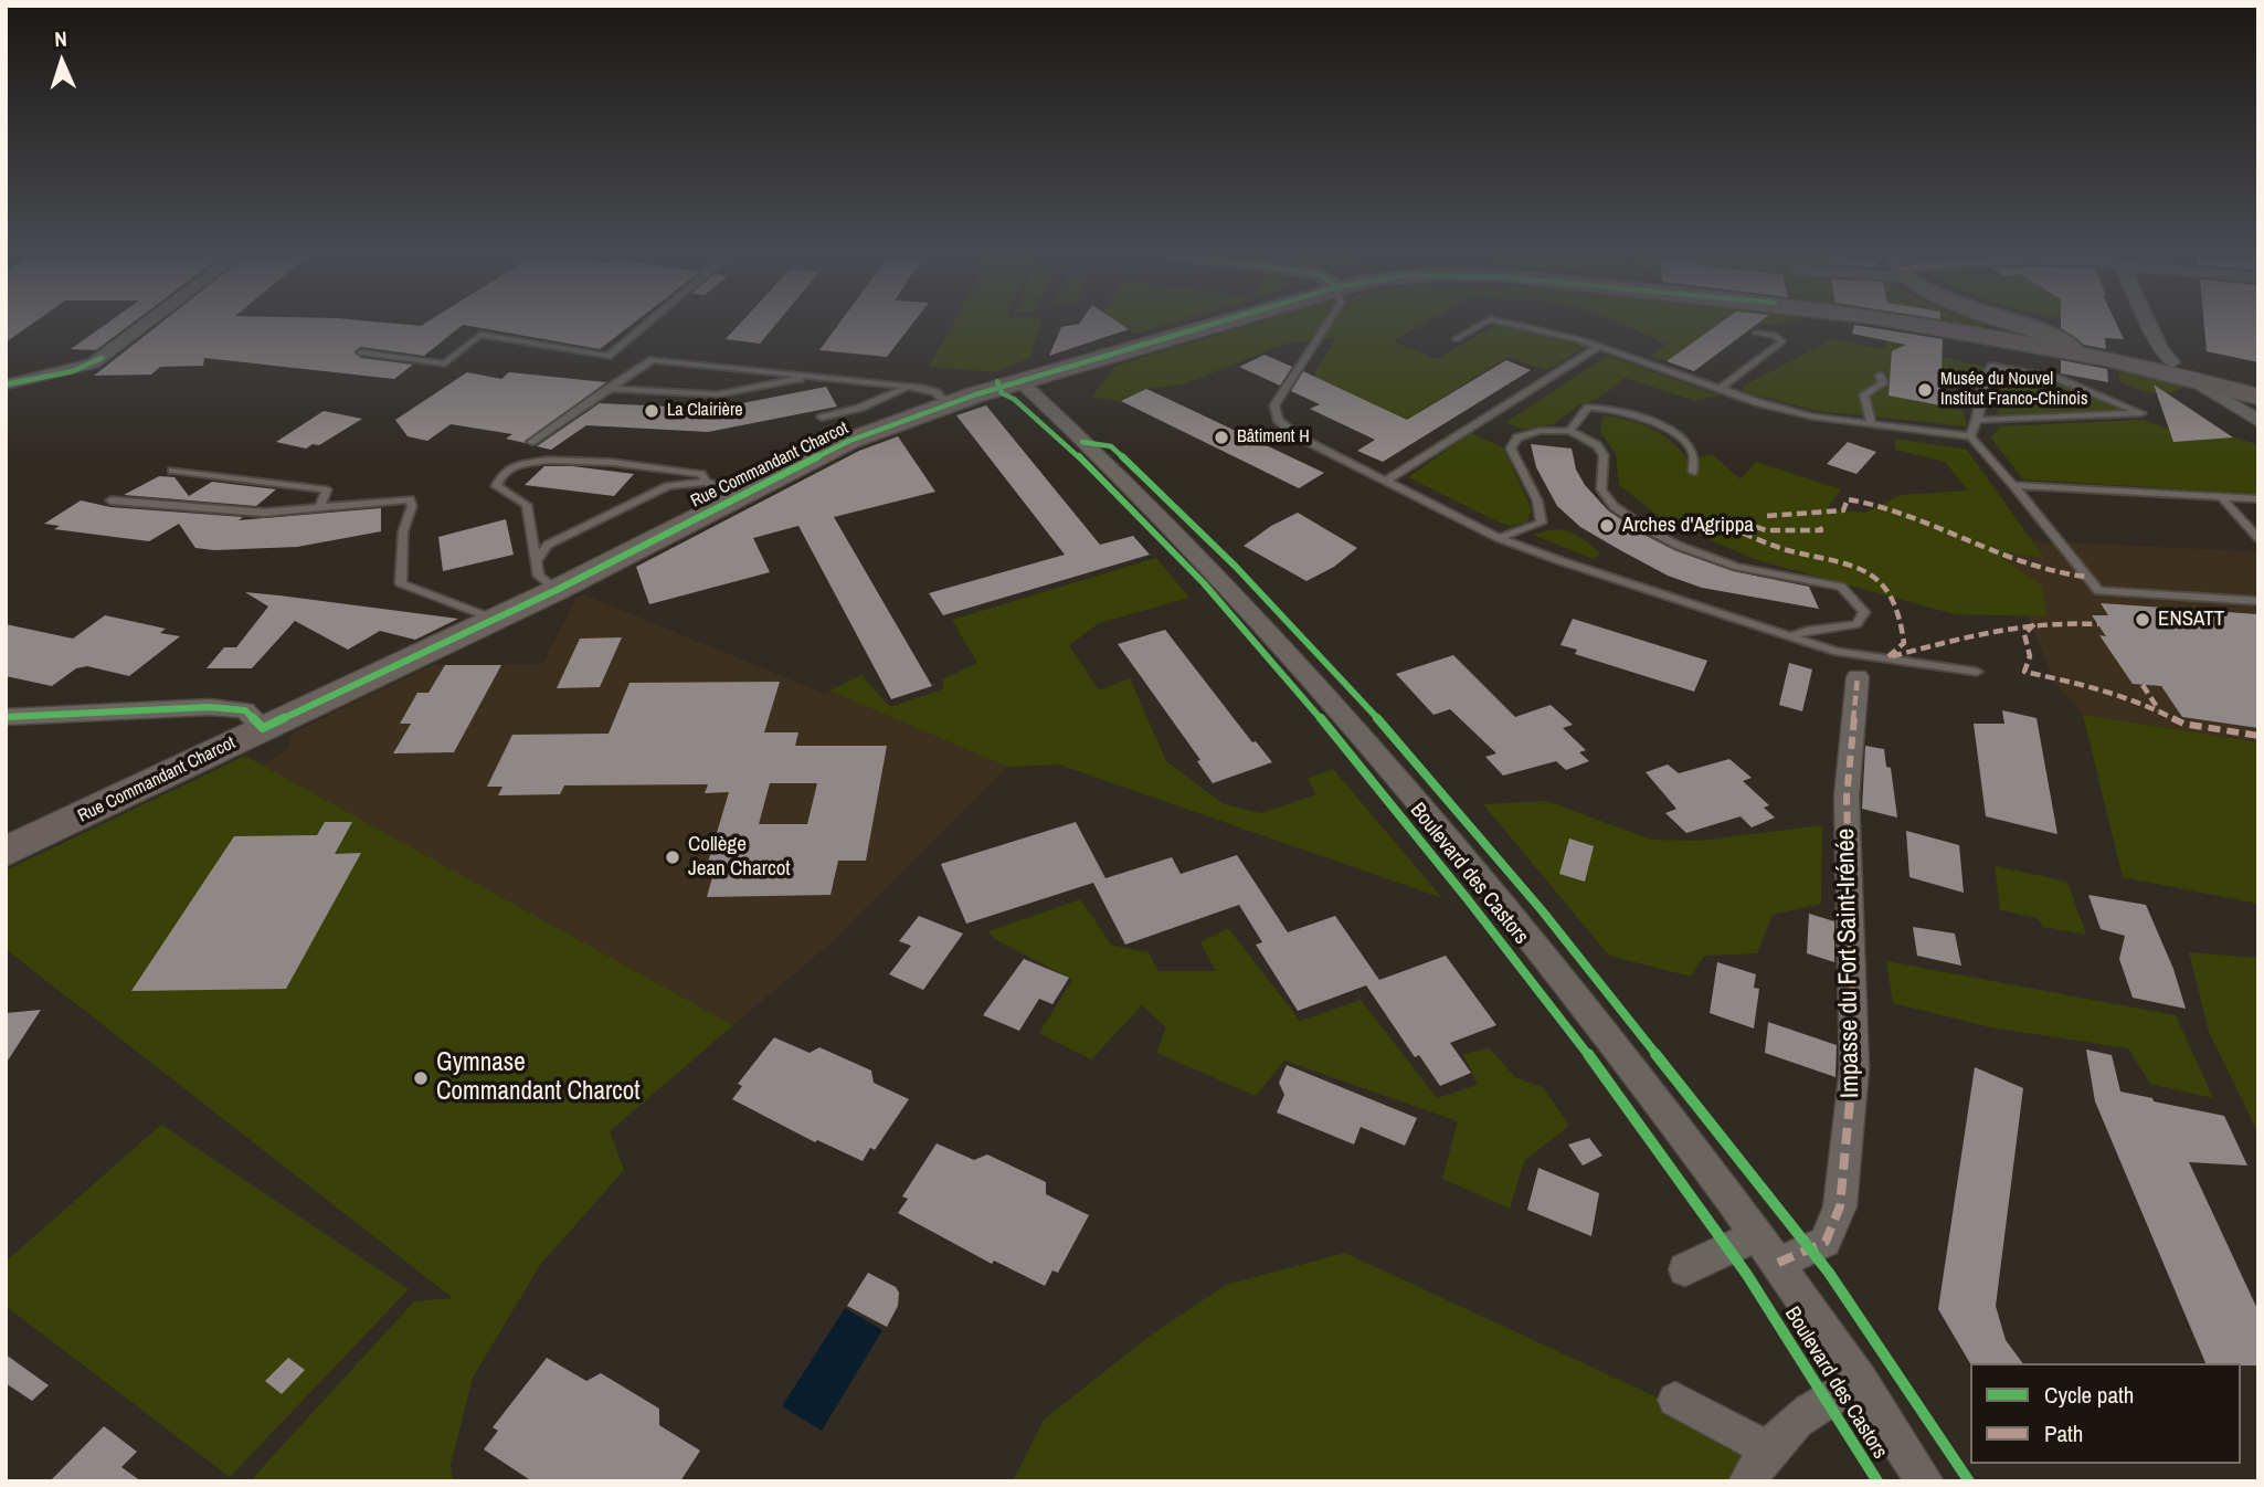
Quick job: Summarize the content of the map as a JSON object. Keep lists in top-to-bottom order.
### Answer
{
  "streets": {
    "main road": ["Rue Commandant Charcot"],
    "street": ["Boulevard des Castors", "Impasse du Fort Saint-Irénée"]
  },
  "crossings": [
    ["Rue Commandant Charcot", "Boulevard des Castors"],
    ["Boulevard des Castors", "Impasse du Fort Saint-Irénée"]
  ],
  "places": [
    "Musée du Nouvel Institut Franco-Chinois",
    "La Clairière",
    "Bâtiment H",
    "Arches d'Agrippa",
    "ENSATT",
    "Collège Jean Charcot",
    "Gymnase Commandant Charcot"
  ],
  "legend": ["Cycle path", "Path"],
  "north": "top"
}
